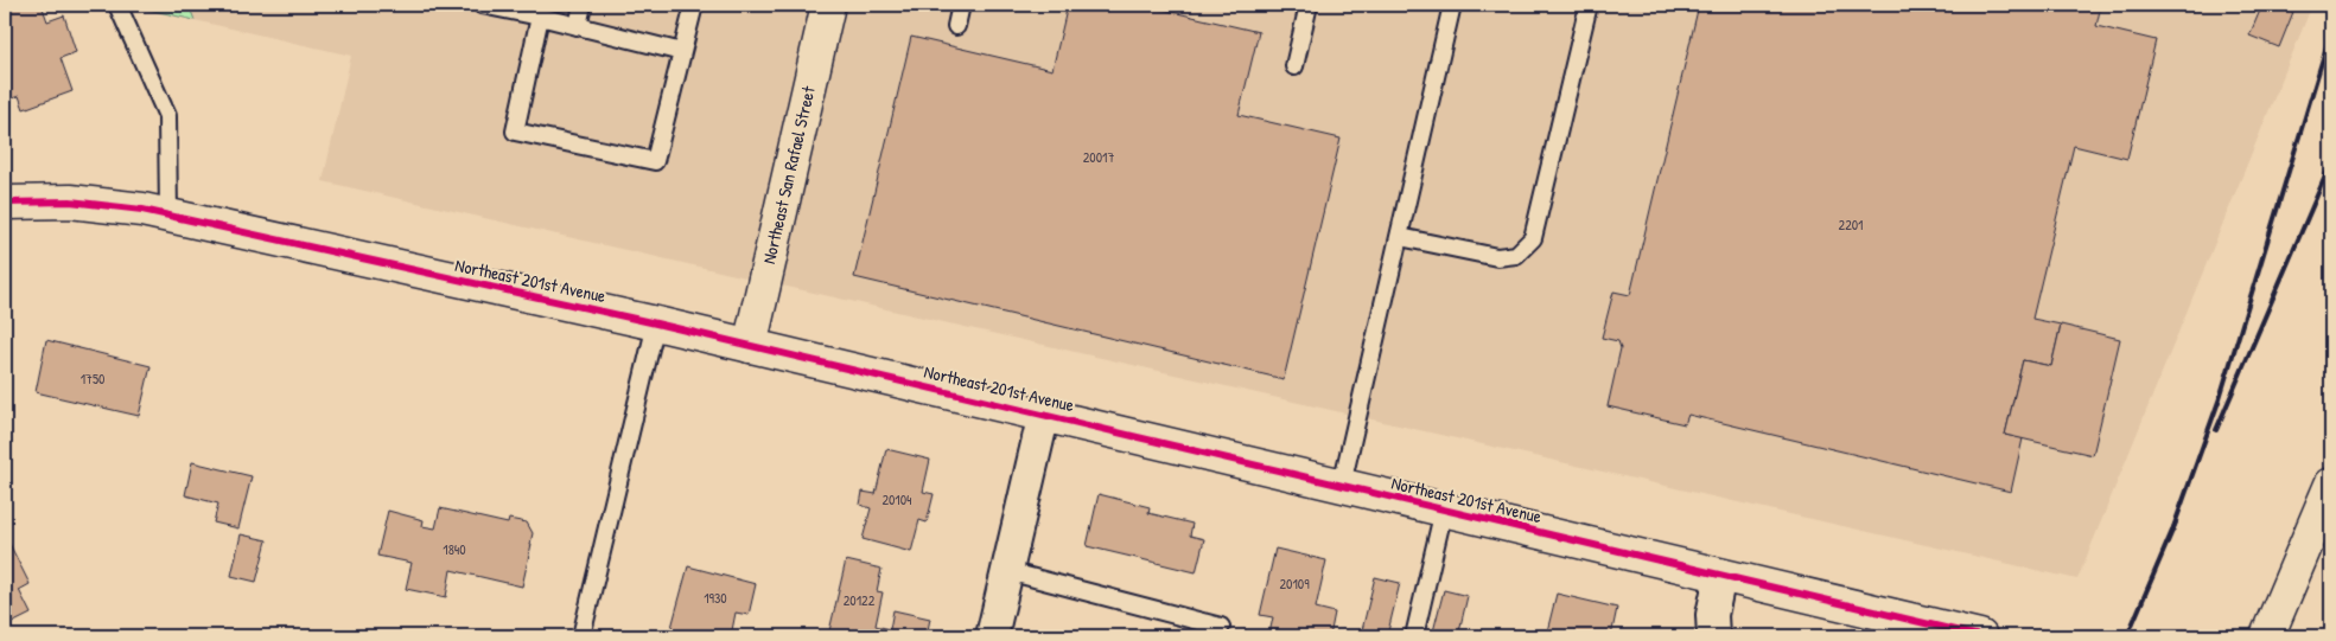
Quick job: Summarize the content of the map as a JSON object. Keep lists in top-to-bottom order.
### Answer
{
  "streets": {
    "main road": ["Northeast San Rafael Street", "Northeast 201st Avenue"]
  },
  "crossings": [
    ["Northeast San Rafael Street", "Northeast 201st Avenue"]
  ],
  "house_numbers": [
    "20017",
    "2201",
    "1750",
    "20104",
    "1840",
    "20109",
    "1930",
    "20122"
  ]
}
